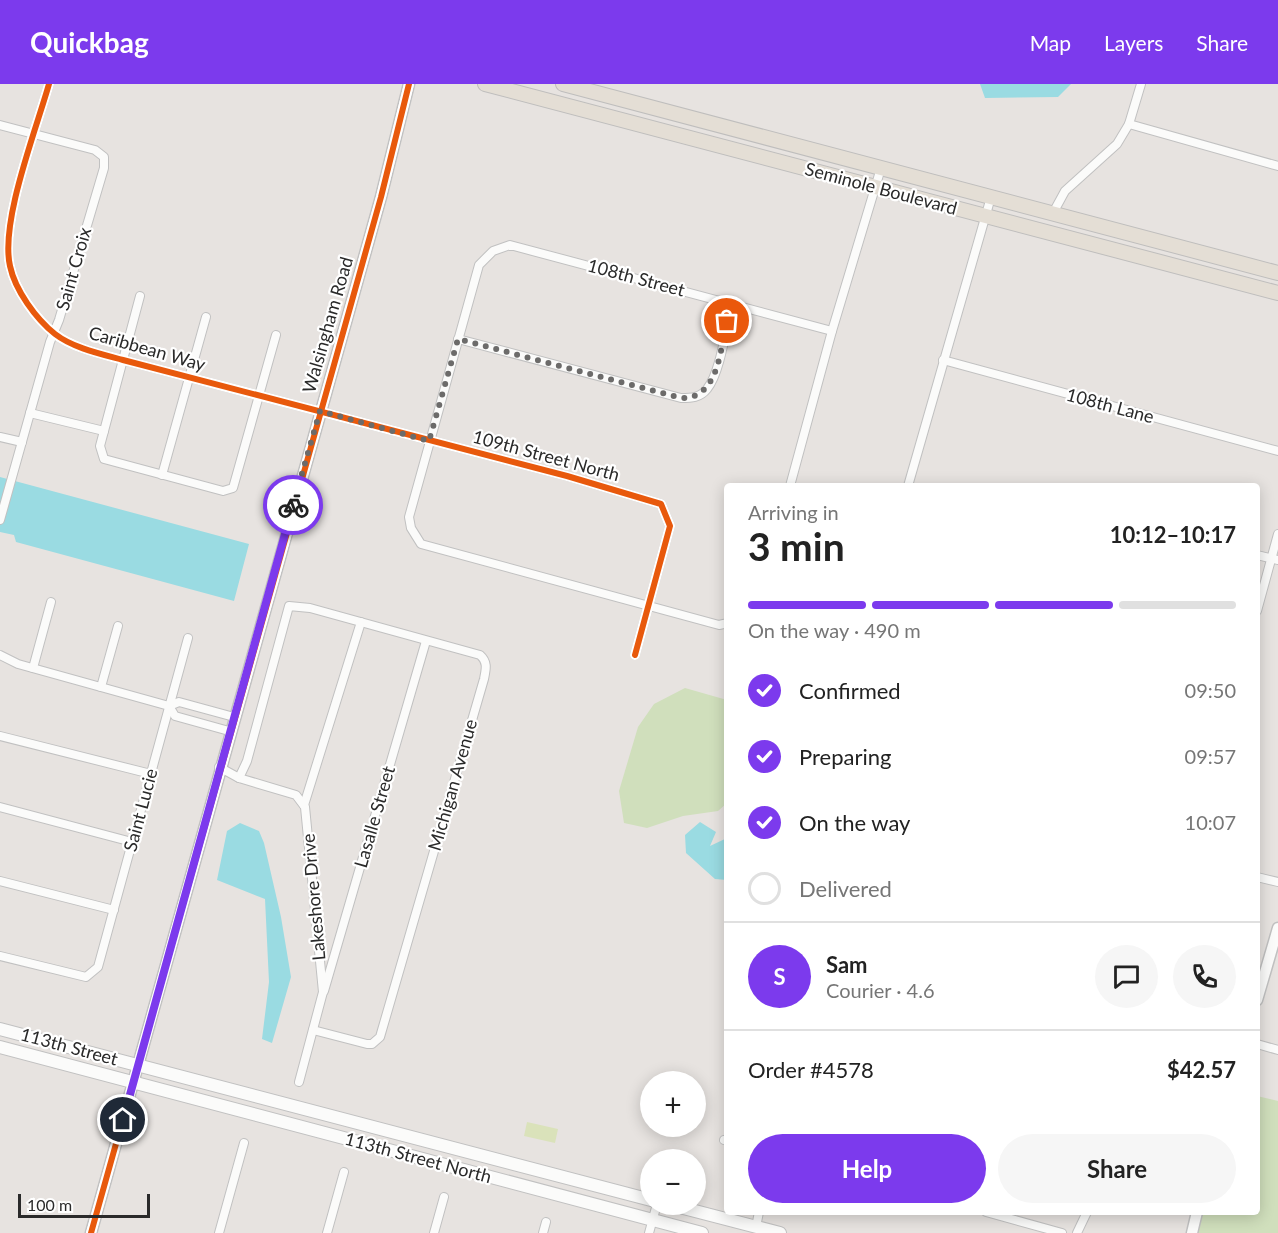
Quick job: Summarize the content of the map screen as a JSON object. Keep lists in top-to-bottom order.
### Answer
{
  "streets": {
    "main road": ["Seminole Boulevard", "113th Street", "113th Street North"],
    "street": [
      "Saint Croix",
      "108th Street",
      "Walsingham Road",
      "Caribbean Way",
      "108th Lane",
      "109th Street North",
      "Michigan Avenue",
      "Saint Lucie",
      "Lasalle Street",
      "Lakeshore Drive"
    ]
  },
  "crossings": [
    ["Saint Croix", "Caribbean Way"],
    ["Walsingham Road", "Caribbean Way"],
    ["Walsingham Road", "109th Street North"],
    ["Walsingham Road", "113th Street"],
    ["Walsingham Road", "113th Street North"],
    ["Caribbean Way", "109th Street North"],
    ["Michigan Avenue", "Lasalle Street"],
    ["Michigan Avenue", "Lakeshore Drive"],
    ["Lasalle Street", "Lakeshore Drive"],
    ["113th Street", "113th Street North"]
  ],
  "scale_bar": "100 m",
  "page": {
    "header": "Quickbag",
    "nav": ["Map", "Layers", "Share"],
    "heading": ["3 min", "Arriving in", "10:12–10:17"],
    "panel": [
      "Sam",
      "Courier · 4.6",
      "Order #4578",
      "$42.57"
    ],
    "bar": "On the way · 490 m",
    "list": [
      ["Confirmed", "09:50"],
      ["Preparing", "09:57"],
      ["On the way", "10:07"],
      "Delivered"
    ],
    "round": "S",
    "map_buttons": ["+", "−"],
    "buttons": ["Help", "Share"],
    "scale": "100 m"
  }
}
